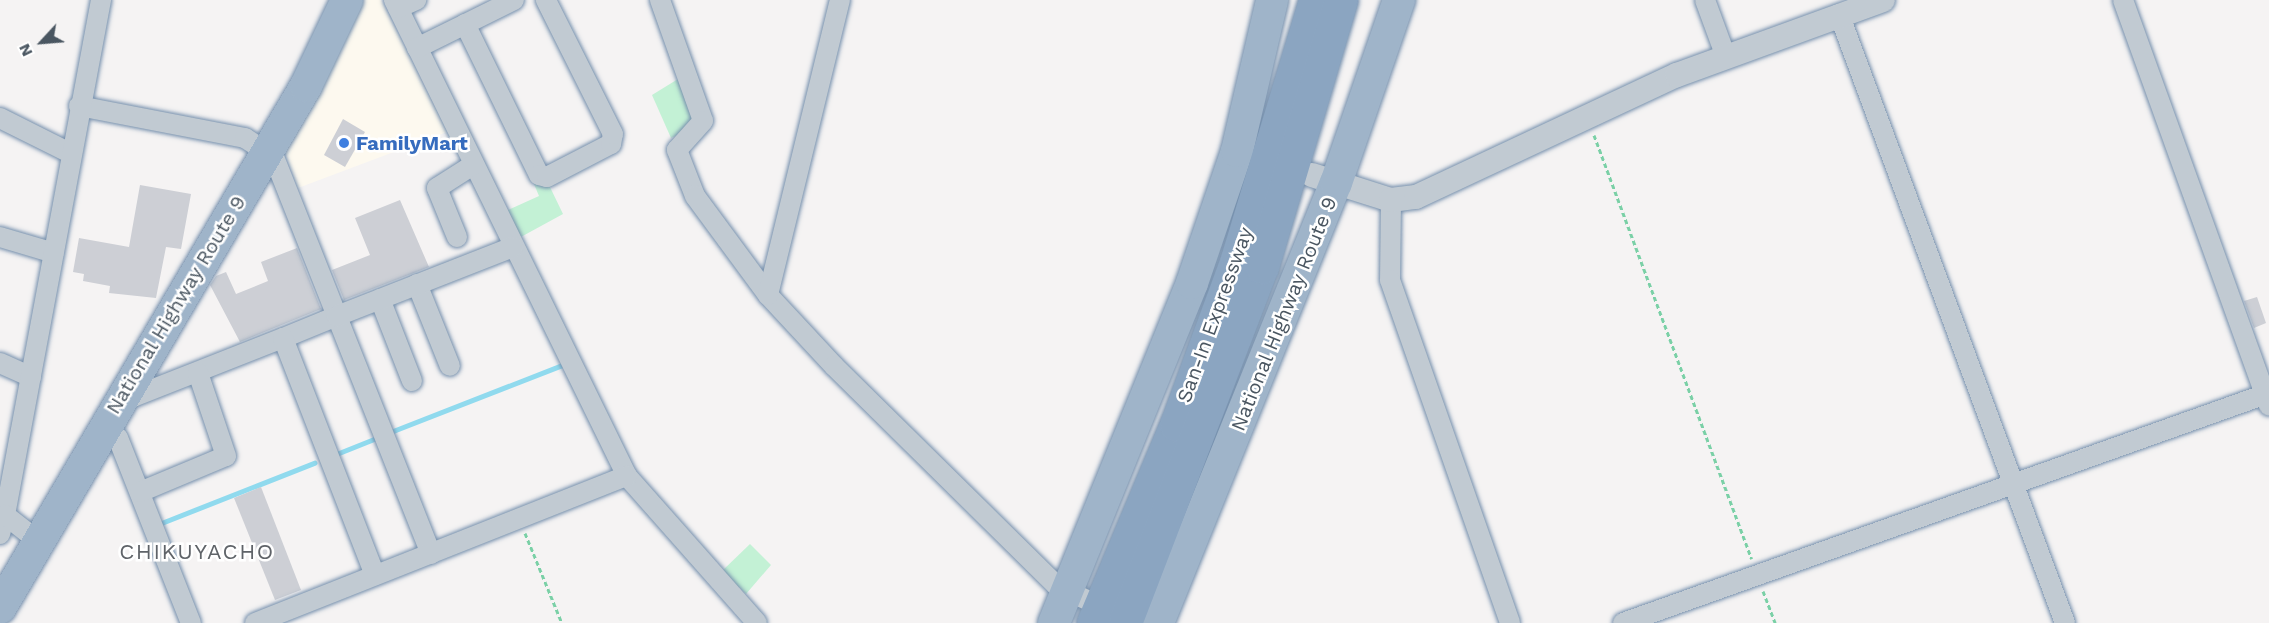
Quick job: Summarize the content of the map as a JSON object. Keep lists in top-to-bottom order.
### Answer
{
  "streets": {
    "highway": ["National Highway Route 9", "San-In Expressway"]
  },
  "districts": ["CHIKUYACHO"],
  "places": ["FamilyMart"],
  "north": "bottom left"
}
